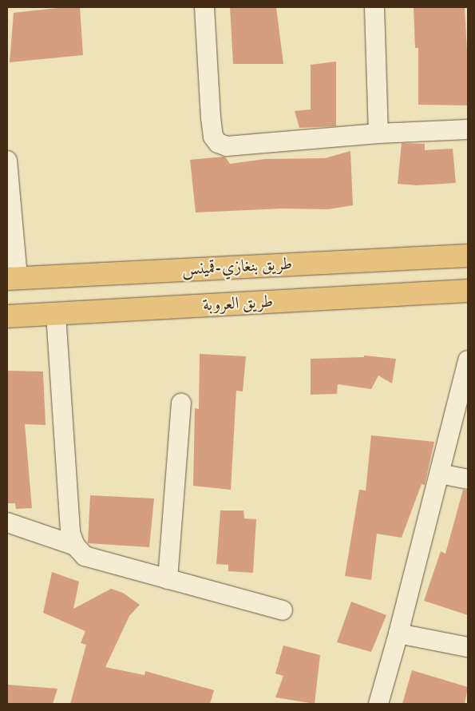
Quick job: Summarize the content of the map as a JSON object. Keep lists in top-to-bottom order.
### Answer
{
  "streets": {
    "main road": ["طريق بنغازي-قمينس", "طريق العروبة"]
  }
}
